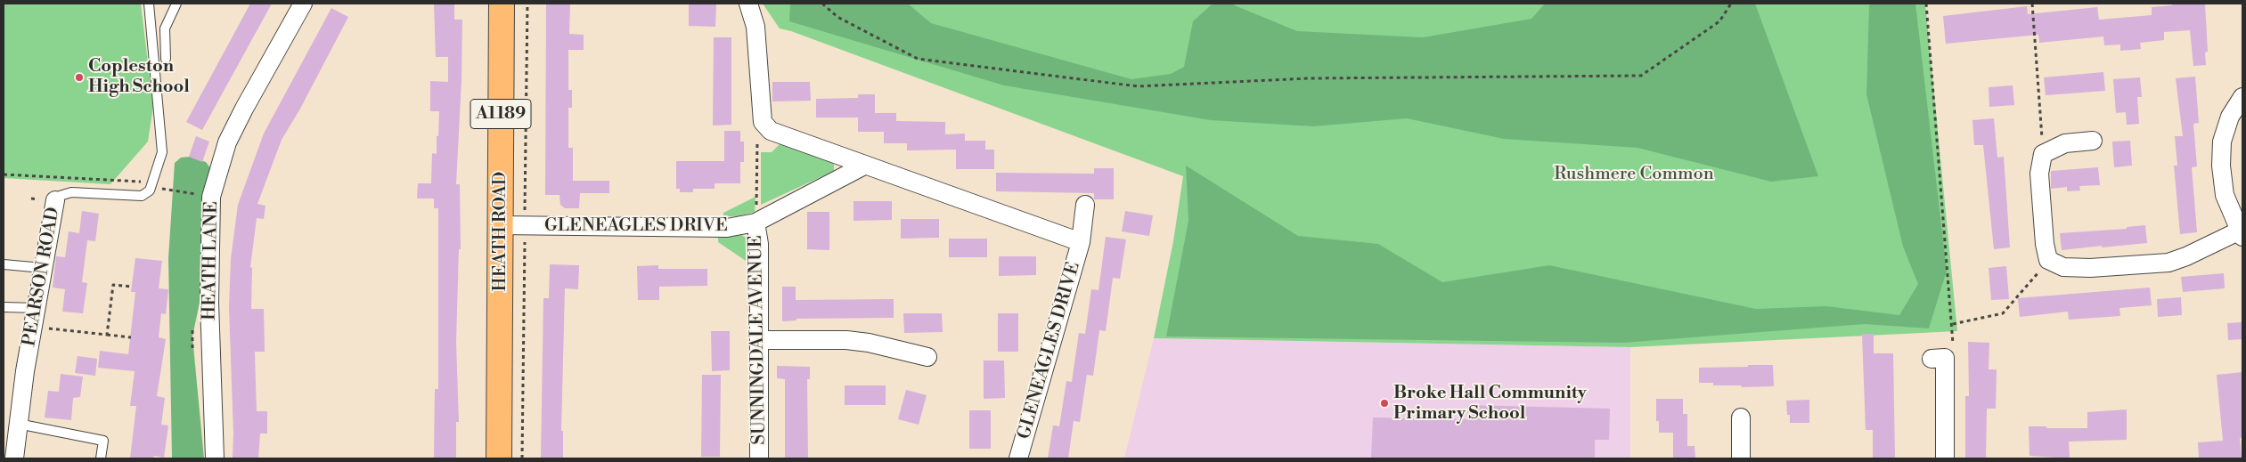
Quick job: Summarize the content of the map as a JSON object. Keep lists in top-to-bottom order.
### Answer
{
  "streets": {
    "main road": ["A1189", "HEATH ROAD"],
    "street": [
      "GLENEAGLES DRIVE",
      "HEATH LANE",
      "PEARSON ROAD",
      "SUNNINGDALE AVENUE"
    ]
  },
  "crossings": [
    ["GLENEAGLES DRIVE", "HEATH ROAD"],
    ["GLENEAGLES DRIVE", "SUNNINGDALE AVENUE"]
  ],
  "parks": ["Rushmere Common"],
  "places": ["Copleston High School", "Broke Hall Community Primary School"]
}
